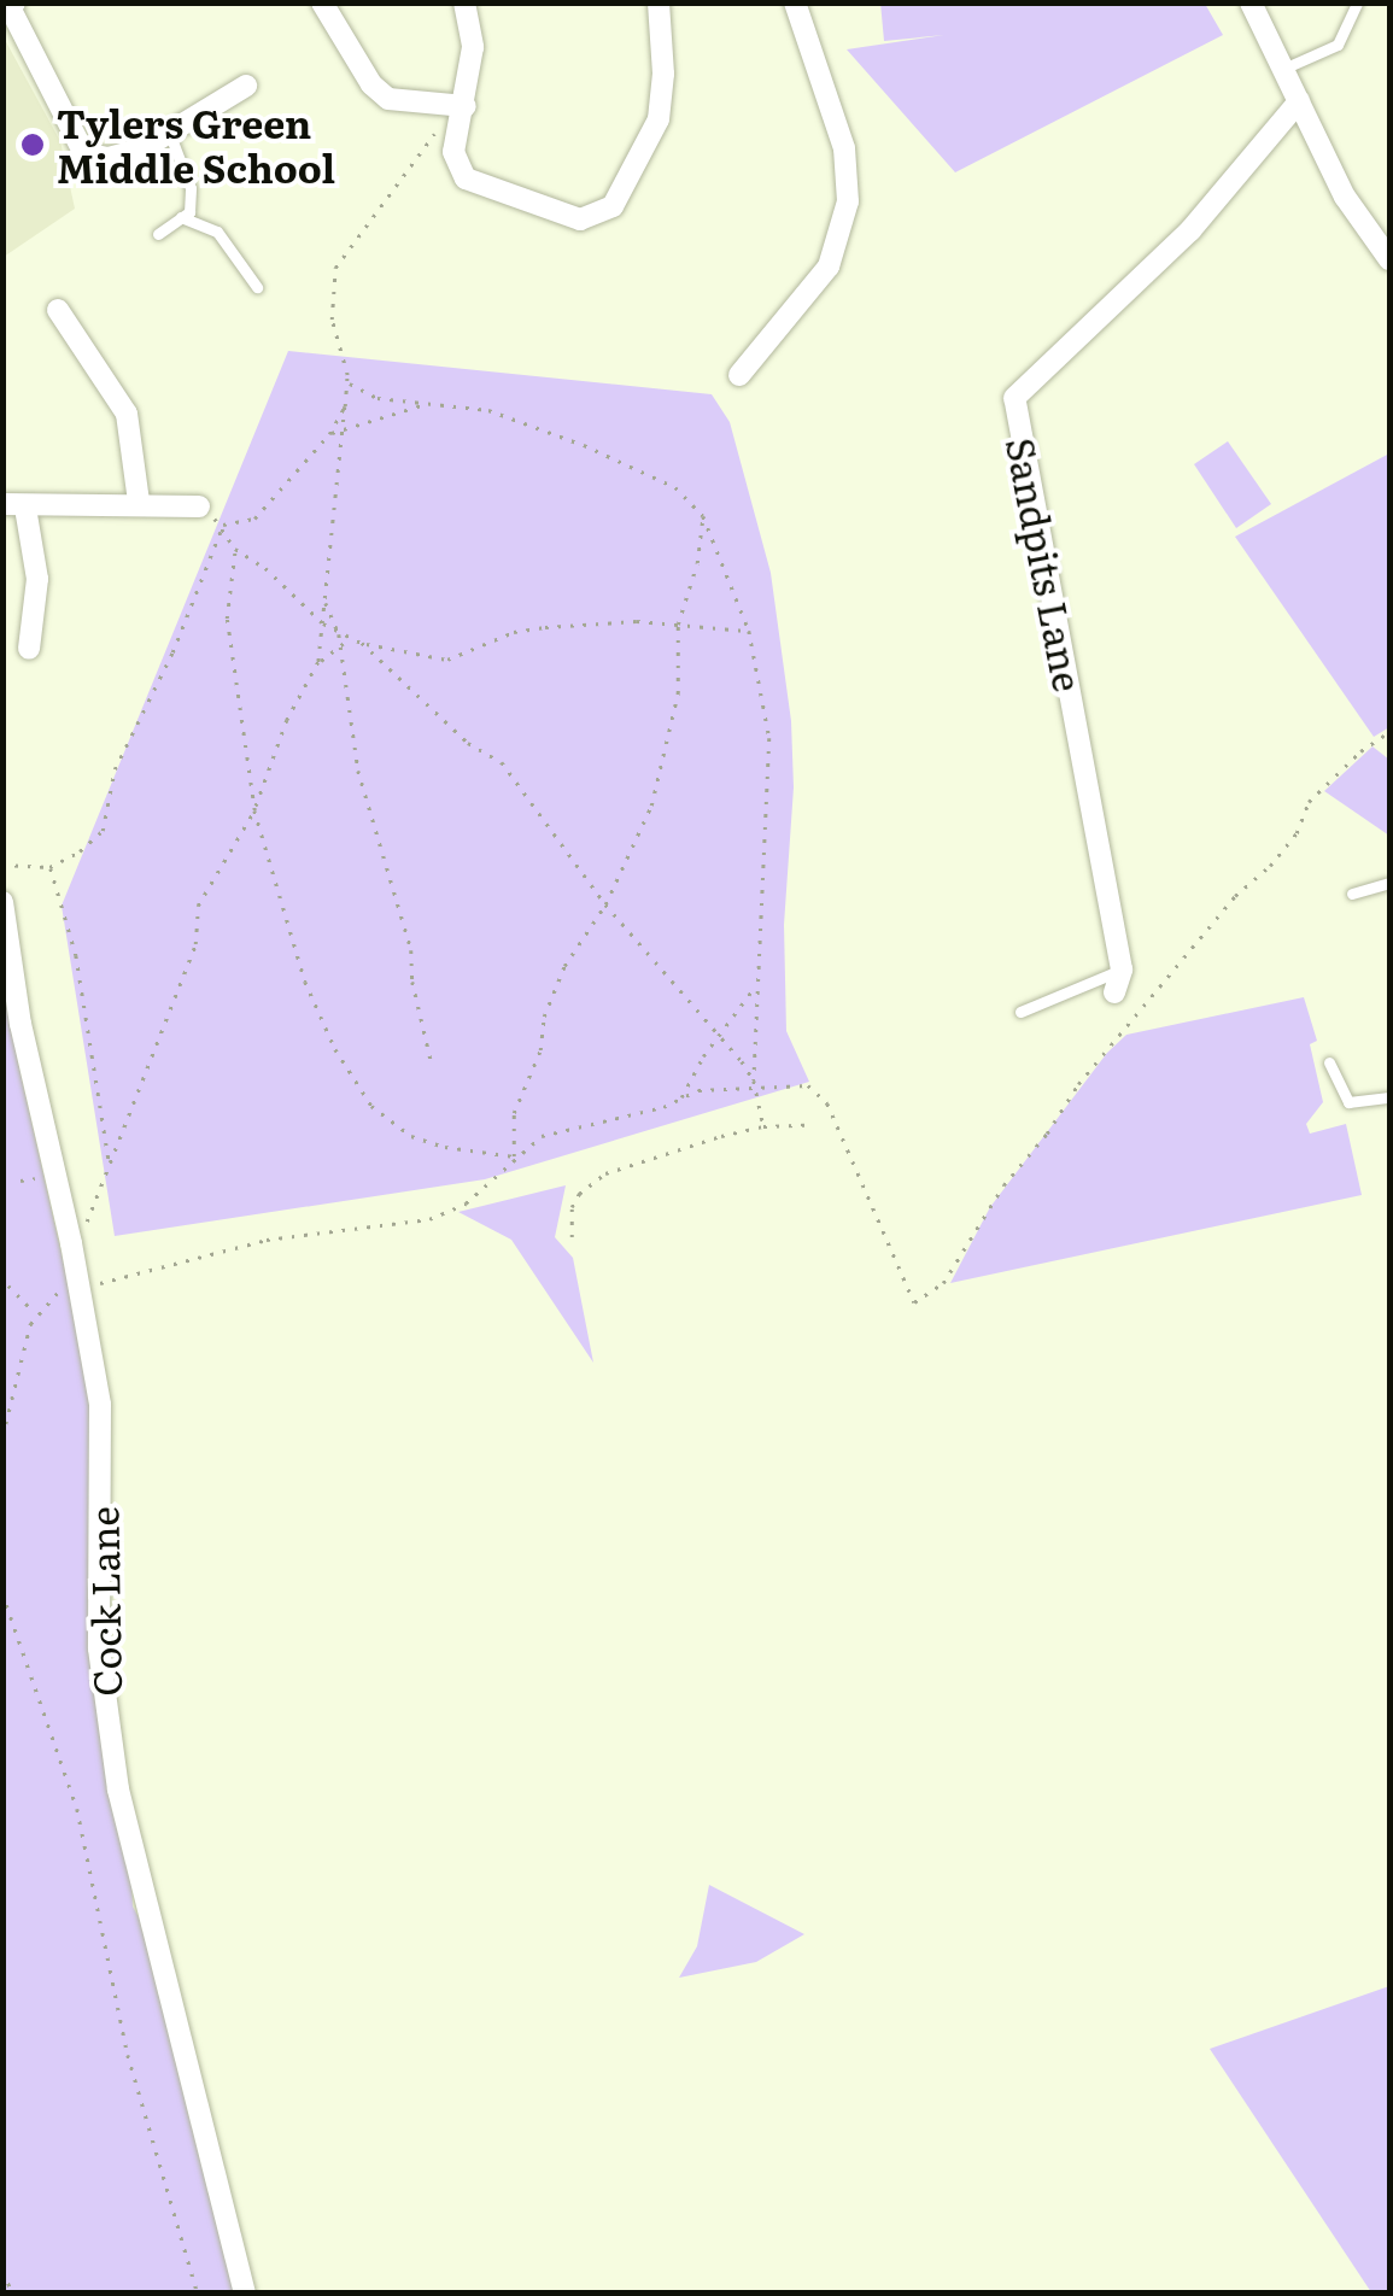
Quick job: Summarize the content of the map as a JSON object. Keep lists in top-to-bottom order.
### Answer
{
  "streets": {
    "street": ["Sandpits Lane", "Cock Lane"]
  },
  "places": ["Tylers Green Middle School"]
}
